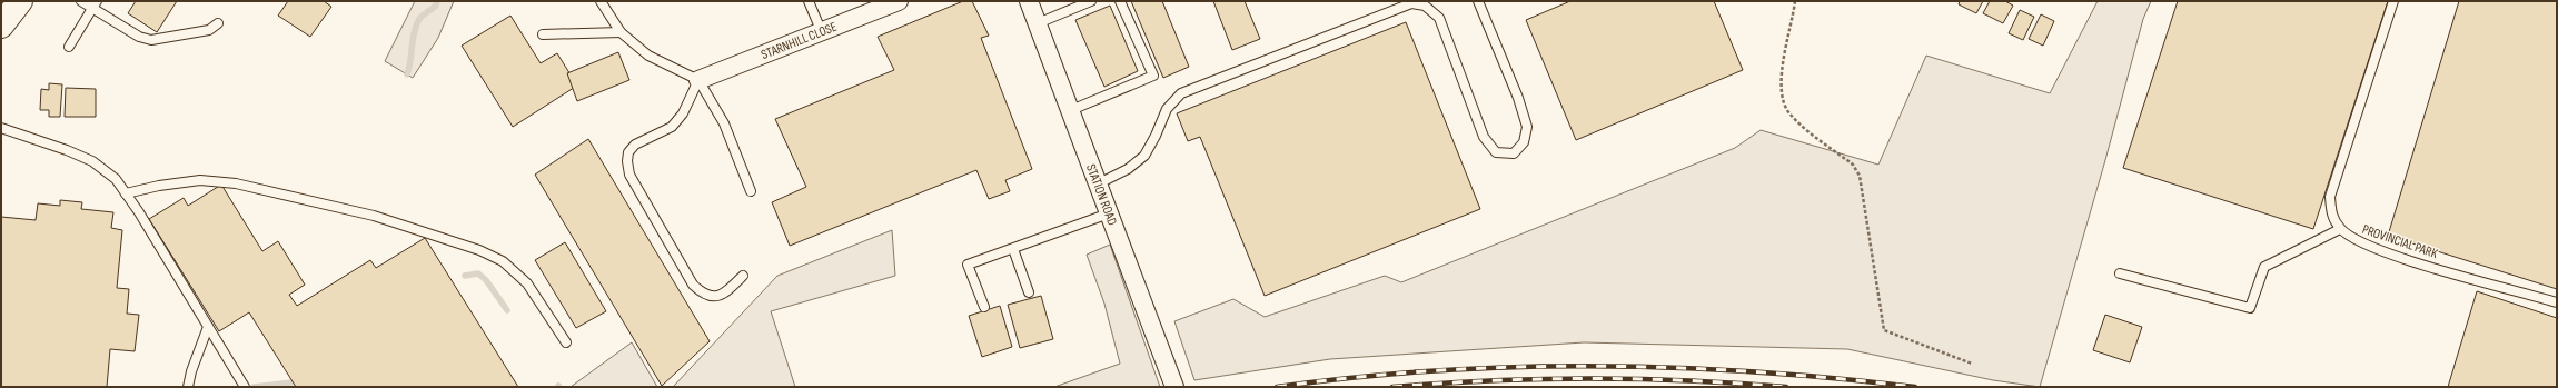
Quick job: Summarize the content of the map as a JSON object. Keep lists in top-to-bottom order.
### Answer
{
  "streets": {
    "street": ["STARNHILL CLOSE", "STATION ROAD"],
    "lane": ["PROVINCIAL PARK"]
  }
}
